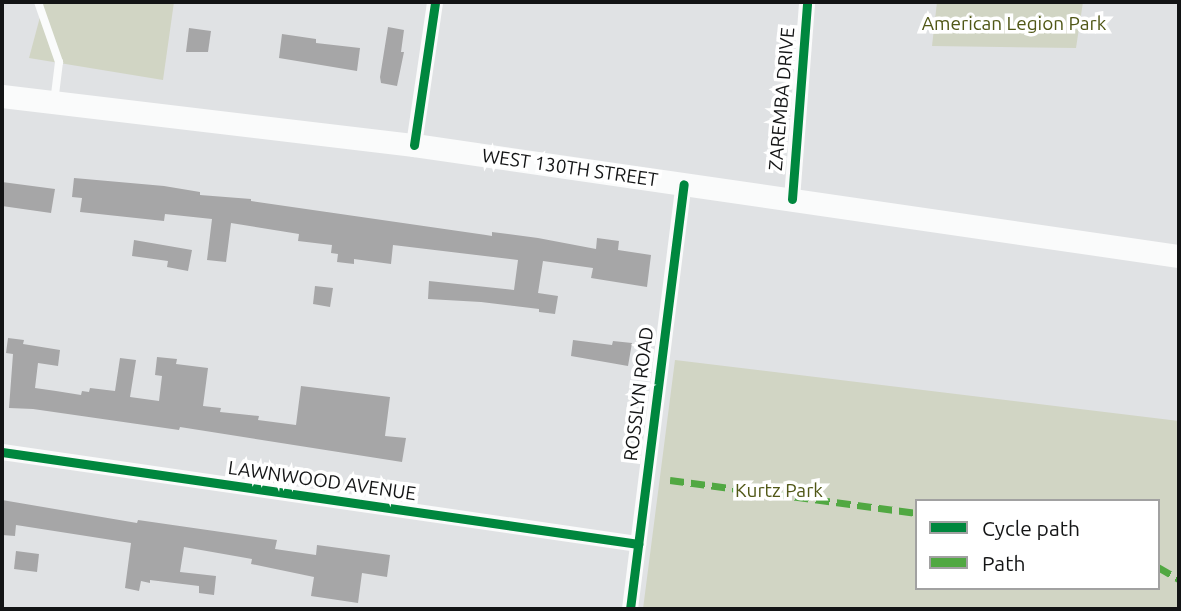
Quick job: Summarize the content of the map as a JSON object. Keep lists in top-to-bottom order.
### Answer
{
  "streets": {
    "main road": ["WEST 130TH STREET"],
    "street": ["ZAREMBA DRIVE", "ROSSLYN ROAD", "LAWNWOOD AVENUE"]
  },
  "crossings": [
    ["ZAREMBA DRIVE", "WEST 130TH STREET"],
    ["WEST 130TH STREET", "ROSSLYN ROAD"],
    ["ROSSLYN ROAD", "LAWNWOOD AVENUE"]
  ],
  "parks": ["American Legion Park", "Kurtz Park"],
  "legend": ["Cycle path", "Path"]
}
